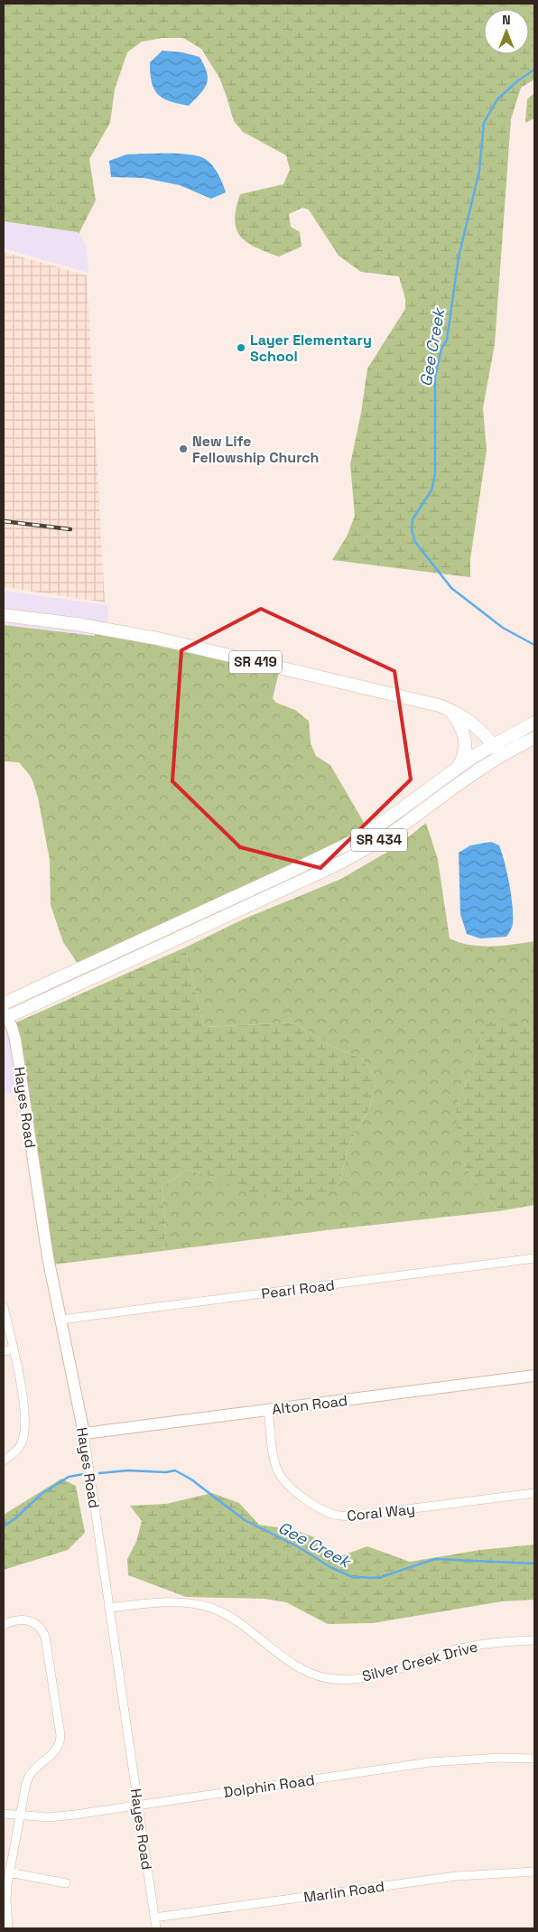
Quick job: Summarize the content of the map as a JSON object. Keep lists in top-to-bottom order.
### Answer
{
  "streets": {
    "main road": ["SR 419", "SR 434"],
    "street": [
      "Hayes Road",
      "Pearl Road",
      "Alton Road",
      "Coral Way",
      "Silver Creek Drive",
      "Dolphin Road",
      "Marlin Road"
    ]
  },
  "crossings": [
    ["SR 419", "SR 434"],
    ["SR 434", "Hayes Road"],
    ["Hayes Road", "Pearl Road"],
    ["Hayes Road", "Alton Road"],
    ["Hayes Road", "Silver Creek Drive"],
    ["Hayes Road", "Dolphin Road"],
    ["Hayes Road", "Marlin Road"],
    ["Alton Road", "Coral Way"]
  ],
  "water": ["Gee Creek"],
  "places": ["Layer Elementary School", "New Life Fellowship Church"],
  "north": "top"
}
